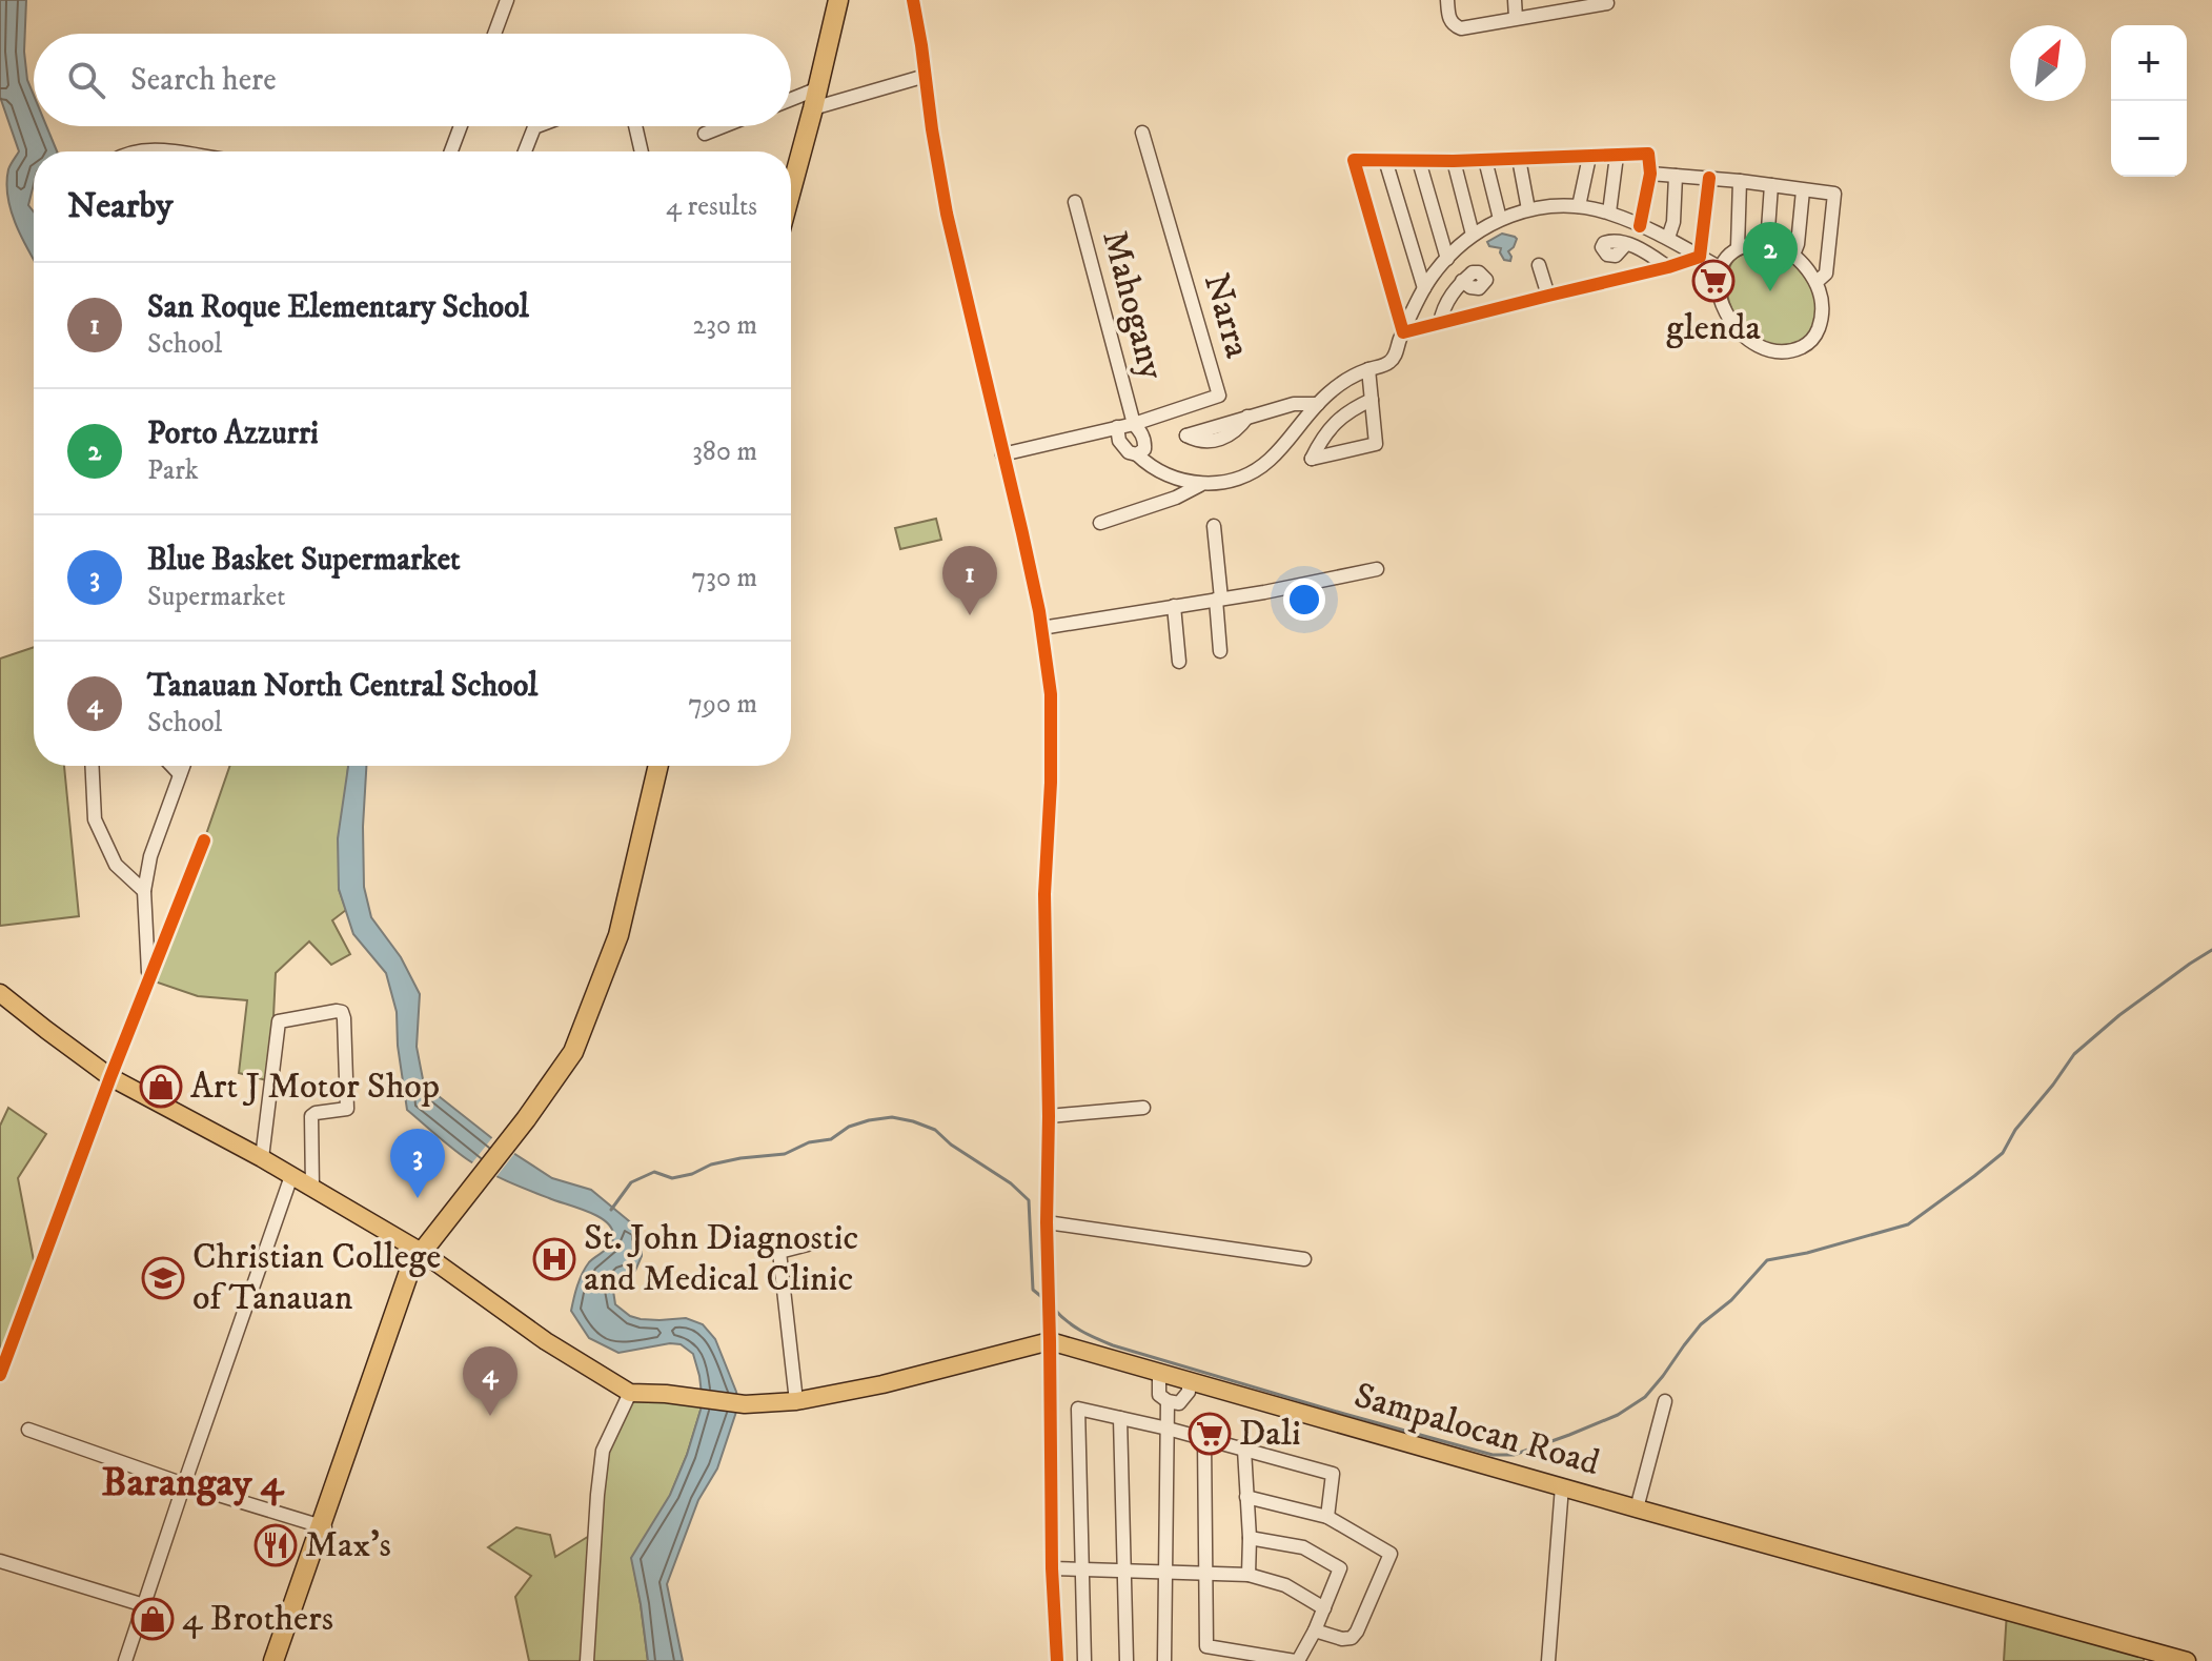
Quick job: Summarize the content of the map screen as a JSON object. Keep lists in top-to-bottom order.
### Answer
{
  "streets": {
    "main road": ["Sampalocan Road"],
    "street": ["Mahogany", "Narra"]
  },
  "crossings": [
    ["Mahogany", "Narra"]
  ],
  "districts": ["Barangay 4"],
  "places": {
    "supermarket": ["glenda", "Dali"],
    "shop": ["Art J Motor Shop", "4 Brothers"],
    "hospital": ["St. John Diagnostic and Medical Clinic"],
    "school or university": ["Christian College of Tanauan"],
    "restaurant": ["Max's"]
  },
  "north": "top right",
  "page": {
    "map_buttons": ["+", "−"],
    "search": "Search here",
    "heading": ["Nearby", "4 results"],
    "pins": [
      "2",
      "1",
      "3",
      "4"
    ],
    "list": [
      {
        "mark": "1",
        "name": "San Roque Elementary School",
        "note": "School",
        "value": "230 m"
      },
      {
        "mark": "2",
        "name": "Porto Azzurri",
        "note": "Park",
        "value": "380 m"
      },
      {
        "mark": "3",
        "name": "Blue Basket Supermarket",
        "note": "Supermarket",
        "value": "730 m"
      },
      {
        "mark": "4",
        "name": "Tanauan North Central School",
        "note": "School",
        "value": "790 m"
      }
    ]
  }
}
